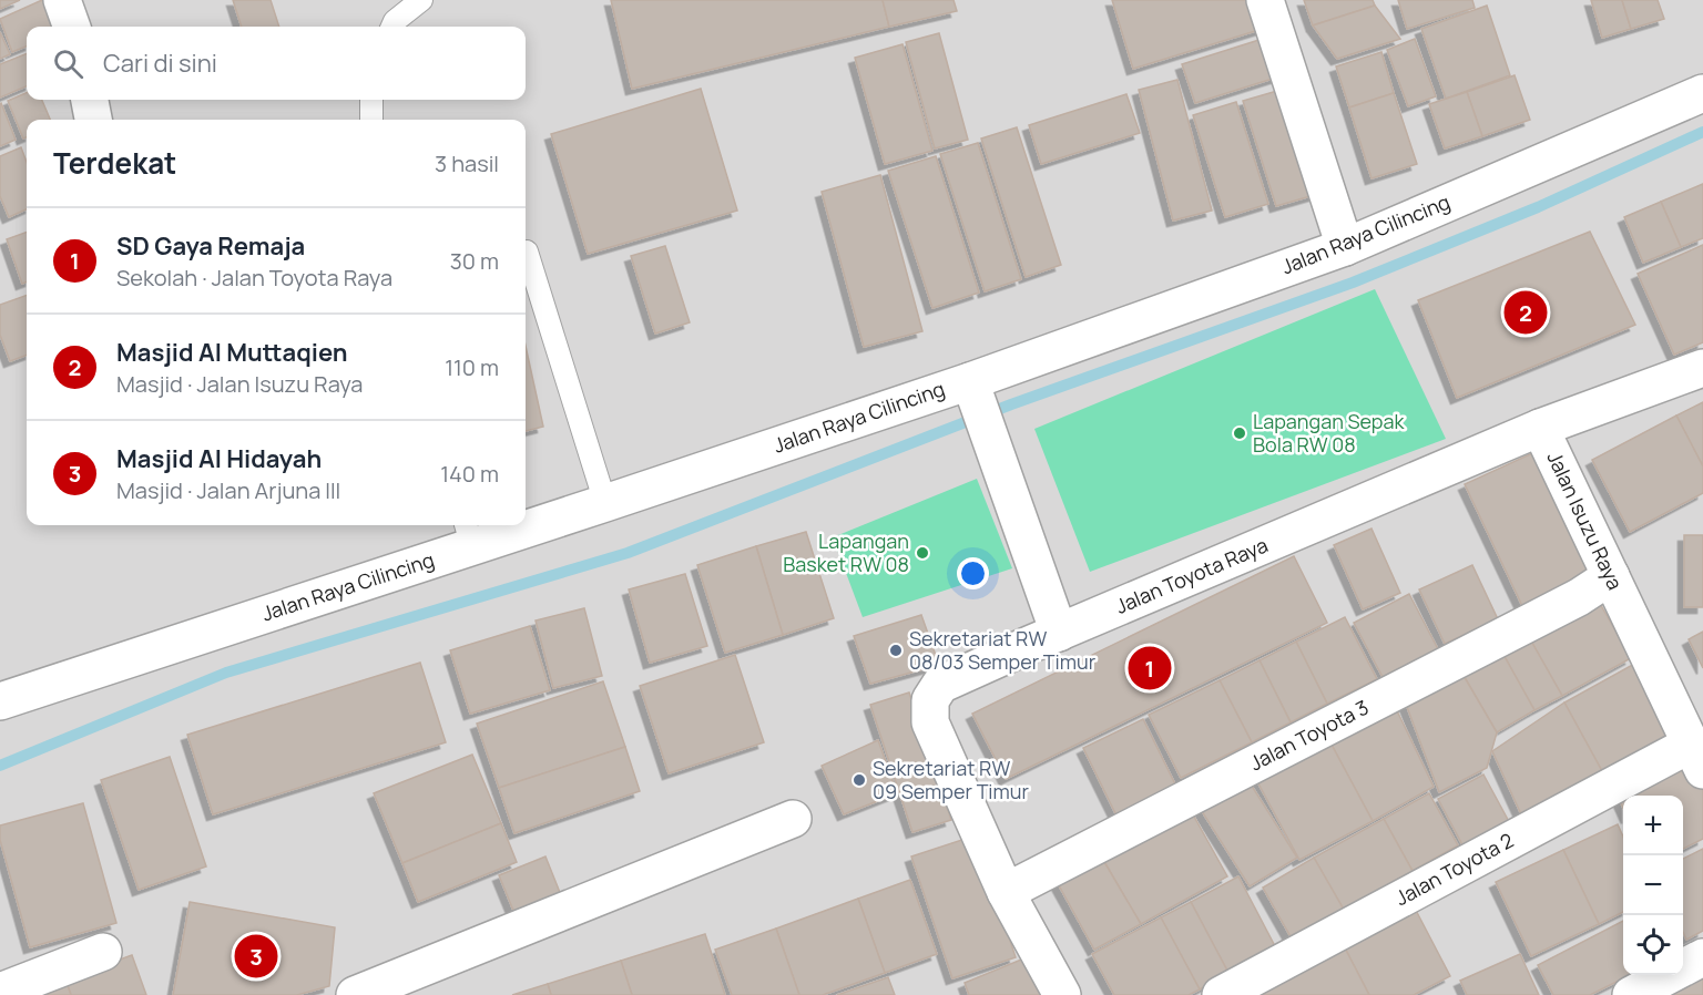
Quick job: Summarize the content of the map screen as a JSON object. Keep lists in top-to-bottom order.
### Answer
{
  "streets": {
    "street": [
      "Jalan Raya Cilincing",
      "Jalan Isuzu Raya",
      "Jalan Toyota Raya",
      "Jalan Toyota 3",
      "Jalan Toyota 2"
    ]
  },
  "crossings": [
    ["Jalan Isuzu Raya", "Jalan Toyota Raya"],
    ["Jalan Isuzu Raya", "Jalan Toyota 3"],
    ["Jalan Isuzu Raya", "Jalan Toyota 2"],
    ["Jalan Toyota Raya", "Jalan Toyota 3"]
  ],
  "places": [
    "Lapangan Sepak Bola RW 08",
    "Lapangan Basket RW 08",
    "Sekretariat RW 08/03 Semper Timur",
    "Sekretariat RW 09 Semper Timur"
  ],
  "page": {
    "search": "Cari di sini",
    "heading": ["Terdekat", "3 hasil"],
    "list": [
      {
        "mark": "1",
        "name": "SD Gaya Remaja",
        "note": "Sekolah · Jalan Toyota Raya",
        "value": "30 m"
      },
      {
        "mark": "2",
        "name": "Masjid Al Muttaqien",
        "note": "Masjid · Jalan Isuzu Raya",
        "value": "110 m"
      },
      {
        "mark": "3",
        "name": "Masjid Al Hidayah",
        "note": "Masjid · Jalan Arjuna III",
        "value": "140 m"
      }
    ],
    "pins": ["2", "1", "3"],
    "map_buttons": ["+", "−"]
  }
}
